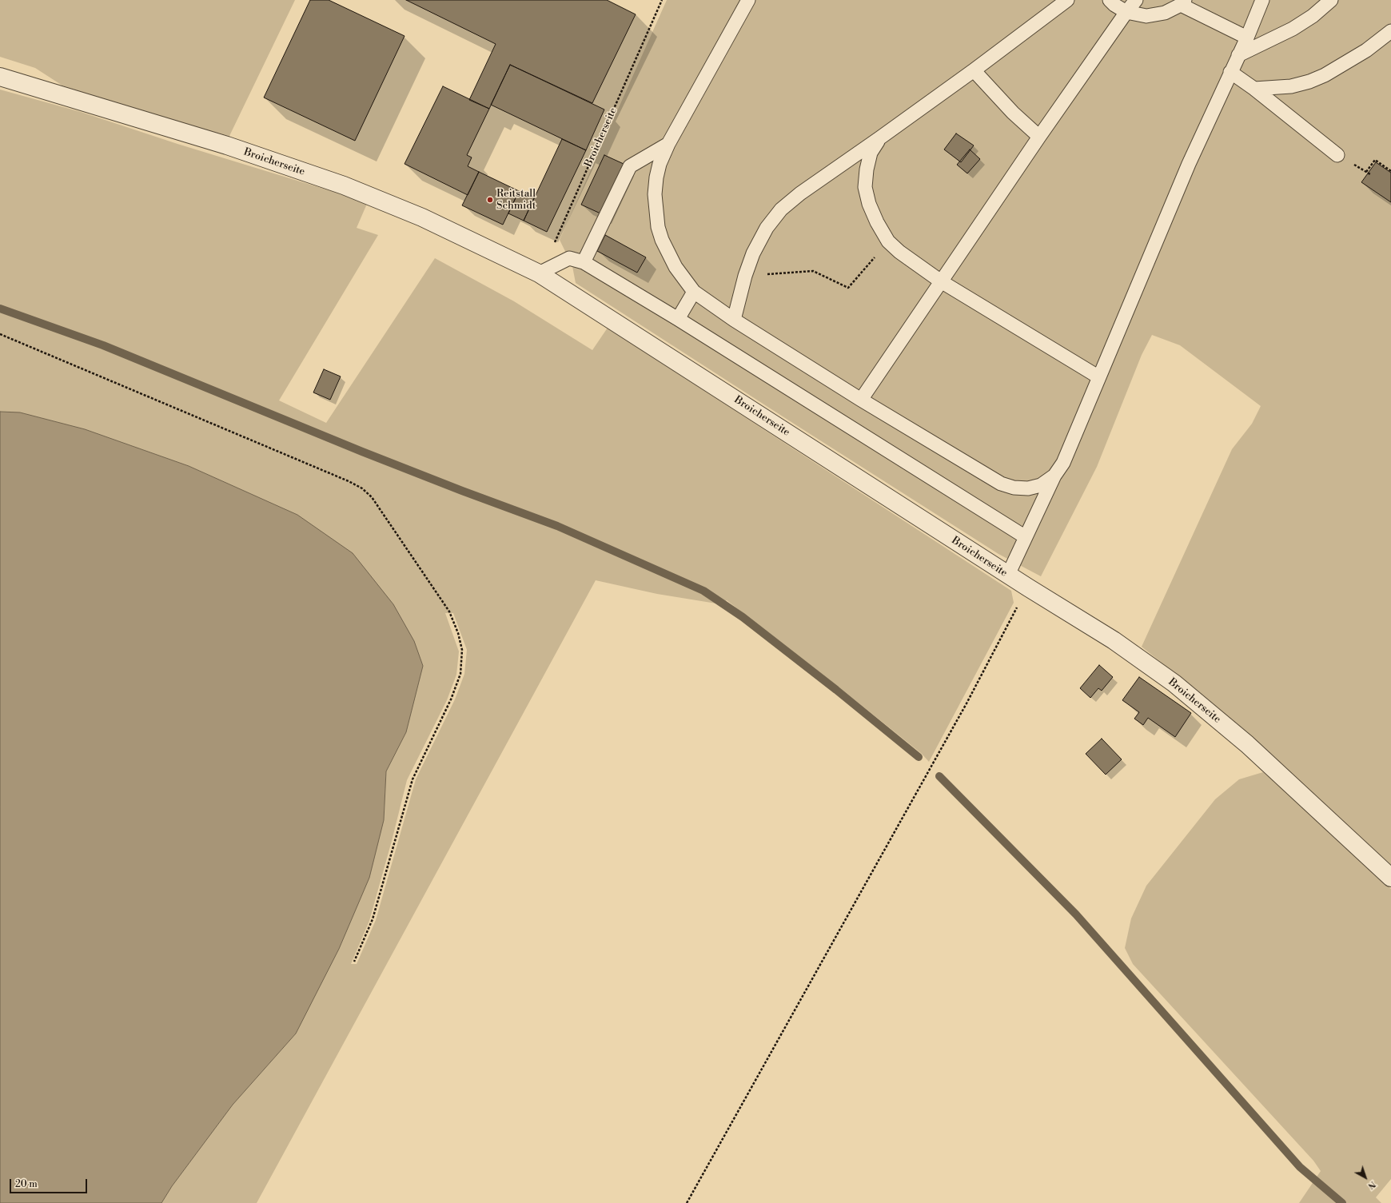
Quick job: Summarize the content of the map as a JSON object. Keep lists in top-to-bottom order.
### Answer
{
  "streets": {
    "street": ["Broicherseite"]
  },
  "places": ["Reitstall Schmidt"],
  "scale_bar": "20 m",
  "north": "bottom right"
}
